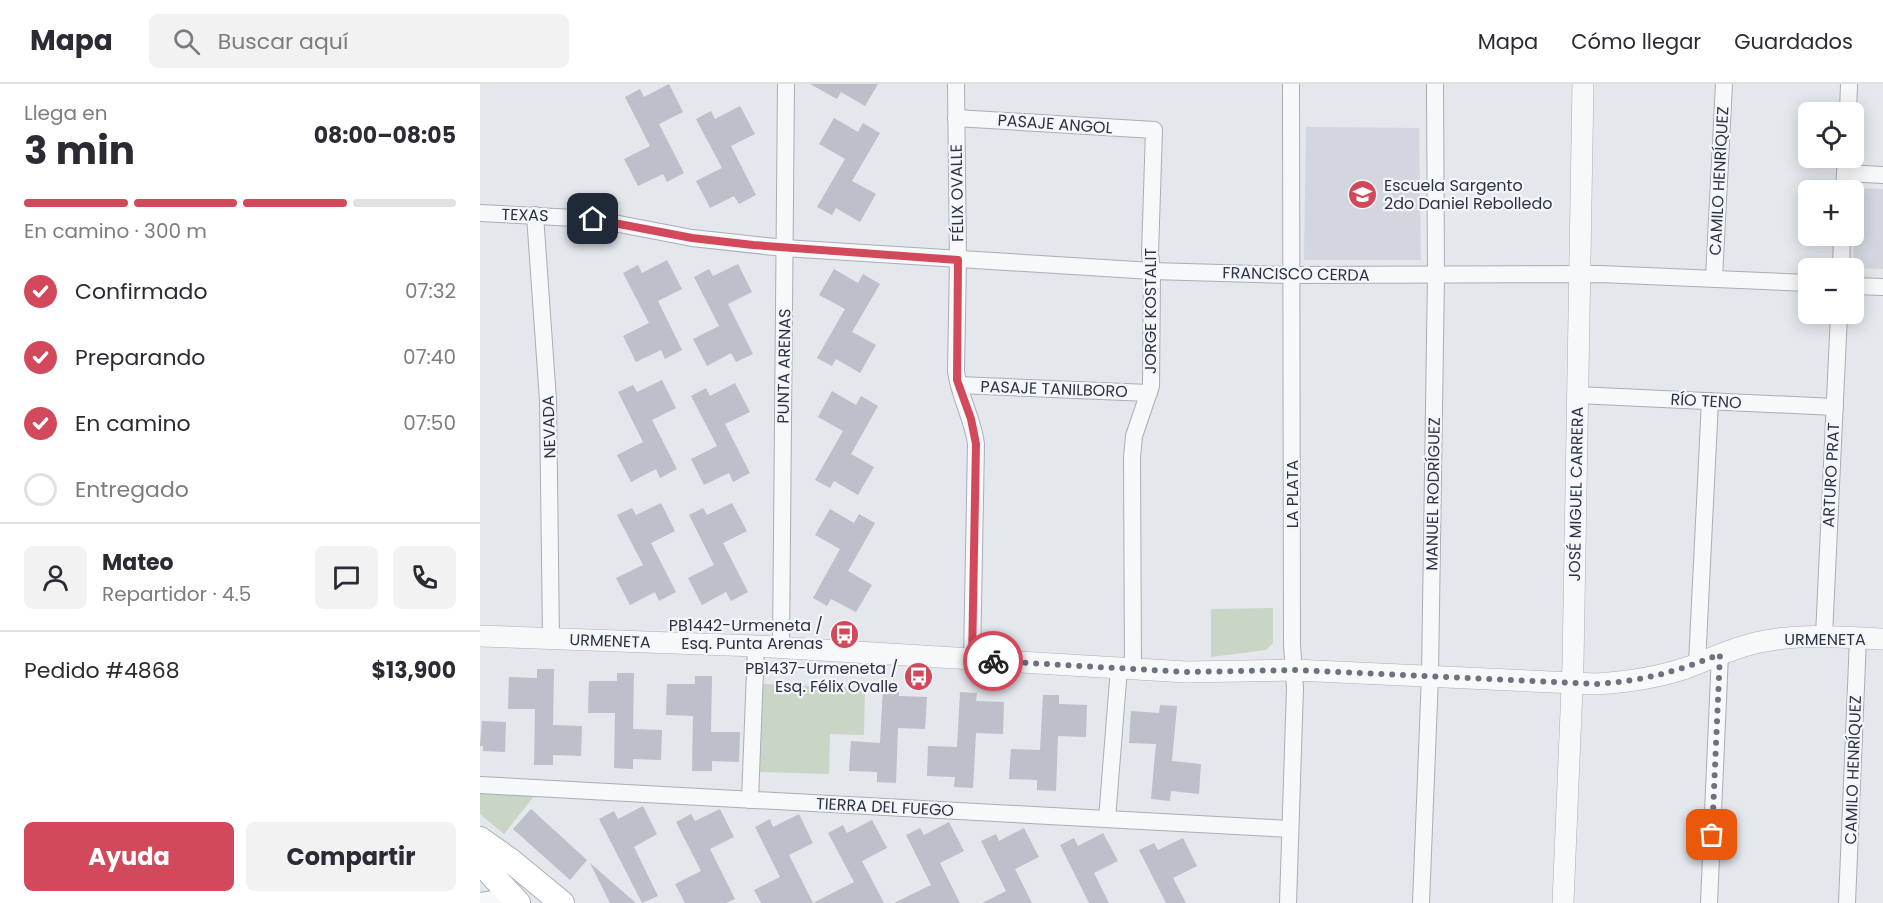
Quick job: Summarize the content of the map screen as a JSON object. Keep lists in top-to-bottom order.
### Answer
{
  "streets": {
    "street": [
      "PASAJE ANGOL",
      "CAMILO HENRÍQUEZ",
      "FÉLIX OVALLE",
      "TEXAS",
      "FRANCISCO CERDA",
      "JORGE KOSTALIT",
      "PUNTA ARENAS",
      "PASAJE TANILBORO",
      "RÍO TENO",
      "NEVADA",
      "ARTURO PRAT",
      "LA PLATA",
      "MANUEL RODRÍGUEZ",
      "JOSÉ MIGUEL CARRERA",
      "URMENETA",
      "TIERRA DEL FUEGO"
    ]
  },
  "crossings": [
    ["PASAJE ANGOL", "FÉLIX OVALLE"],
    ["PASAJE ANGOL", "JORGE KOSTALIT"],
    ["CAMILO HENRÍQUEZ", "FRANCISCO CERDA"],
    ["CAMILO HENRÍQUEZ", "URMENETA"],
    ["FÉLIX OVALLE", "FRANCISCO CERDA"],
    ["FÉLIX OVALLE", "PASAJE TANILBORO"],
    ["FÉLIX OVALLE", "URMENETA"],
    ["TEXAS", "FRANCISCO CERDA"],
    ["TEXAS", "PUNTA ARENAS"],
    ["TEXAS", "NEVADA"],
    ["FRANCISCO CERDA", "JORGE KOSTALIT"],
    ["FRANCISCO CERDA", "PUNTA ARENAS"],
    ["FRANCISCO CERDA", "LA PLATA"],
    ["FRANCISCO CERDA", "MANUEL RODRÍGUEZ"],
    ["FRANCISCO CERDA", "JOSÉ MIGUEL CARRERA"],
    ["JORGE KOSTALIT", "PASAJE TANILBORO"],
    ["JORGE KOSTALIT", "URMENETA"],
    ["JORGE KOSTALIT", "TIERRA DEL FUEGO"],
    ["PUNTA ARENAS", "URMENETA"],
    ["RÍO TENO", "ARTURO PRAT"],
    ["RÍO TENO", "JOSÉ MIGUEL CARRERA"],
    ["NEVADA", "URMENETA"],
    ["ARTURO PRAT", "URMENETA"],
    ["LA PLATA", "URMENETA"],
    ["LA PLATA", "TIERRA DEL FUEGO"],
    ["MANUEL RODRÍGUEZ", "URMENETA"],
    ["JOSÉ MIGUEL CARRERA", "URMENETA"]
  ],
  "places": {
    "school or university": ["Escuela Sargento 2do Daniel Rebolledo"],
    "bus stop": ["PB1442-Urmeneta / Esq. Punta Arenas", "PB1437-Urmeneta / Esq. Félix Ovalle"]
  },
  "page": {
    "header": "Mapa",
    "search": "Buscar aquí",
    "nav": ["Mapa", "Cómo llegar", "Guardados"],
    "heading": ["3 min", "Llega en", "08:00–08:05"],
    "panel": [
      "Mateo",
      "Repartidor · 4.5",
      "Pedido #4868",
      "$13,900"
    ],
    "map_buttons": ["+", "−"],
    "bar": "En camino · 300 m",
    "list": [
      ["Confirmado", "07:32"],
      ["Preparando", "07:40"],
      ["En camino", "07:50"],
      "Entregado"
    ],
    "buttons": ["Ayuda", "Compartir"]
  }
}
